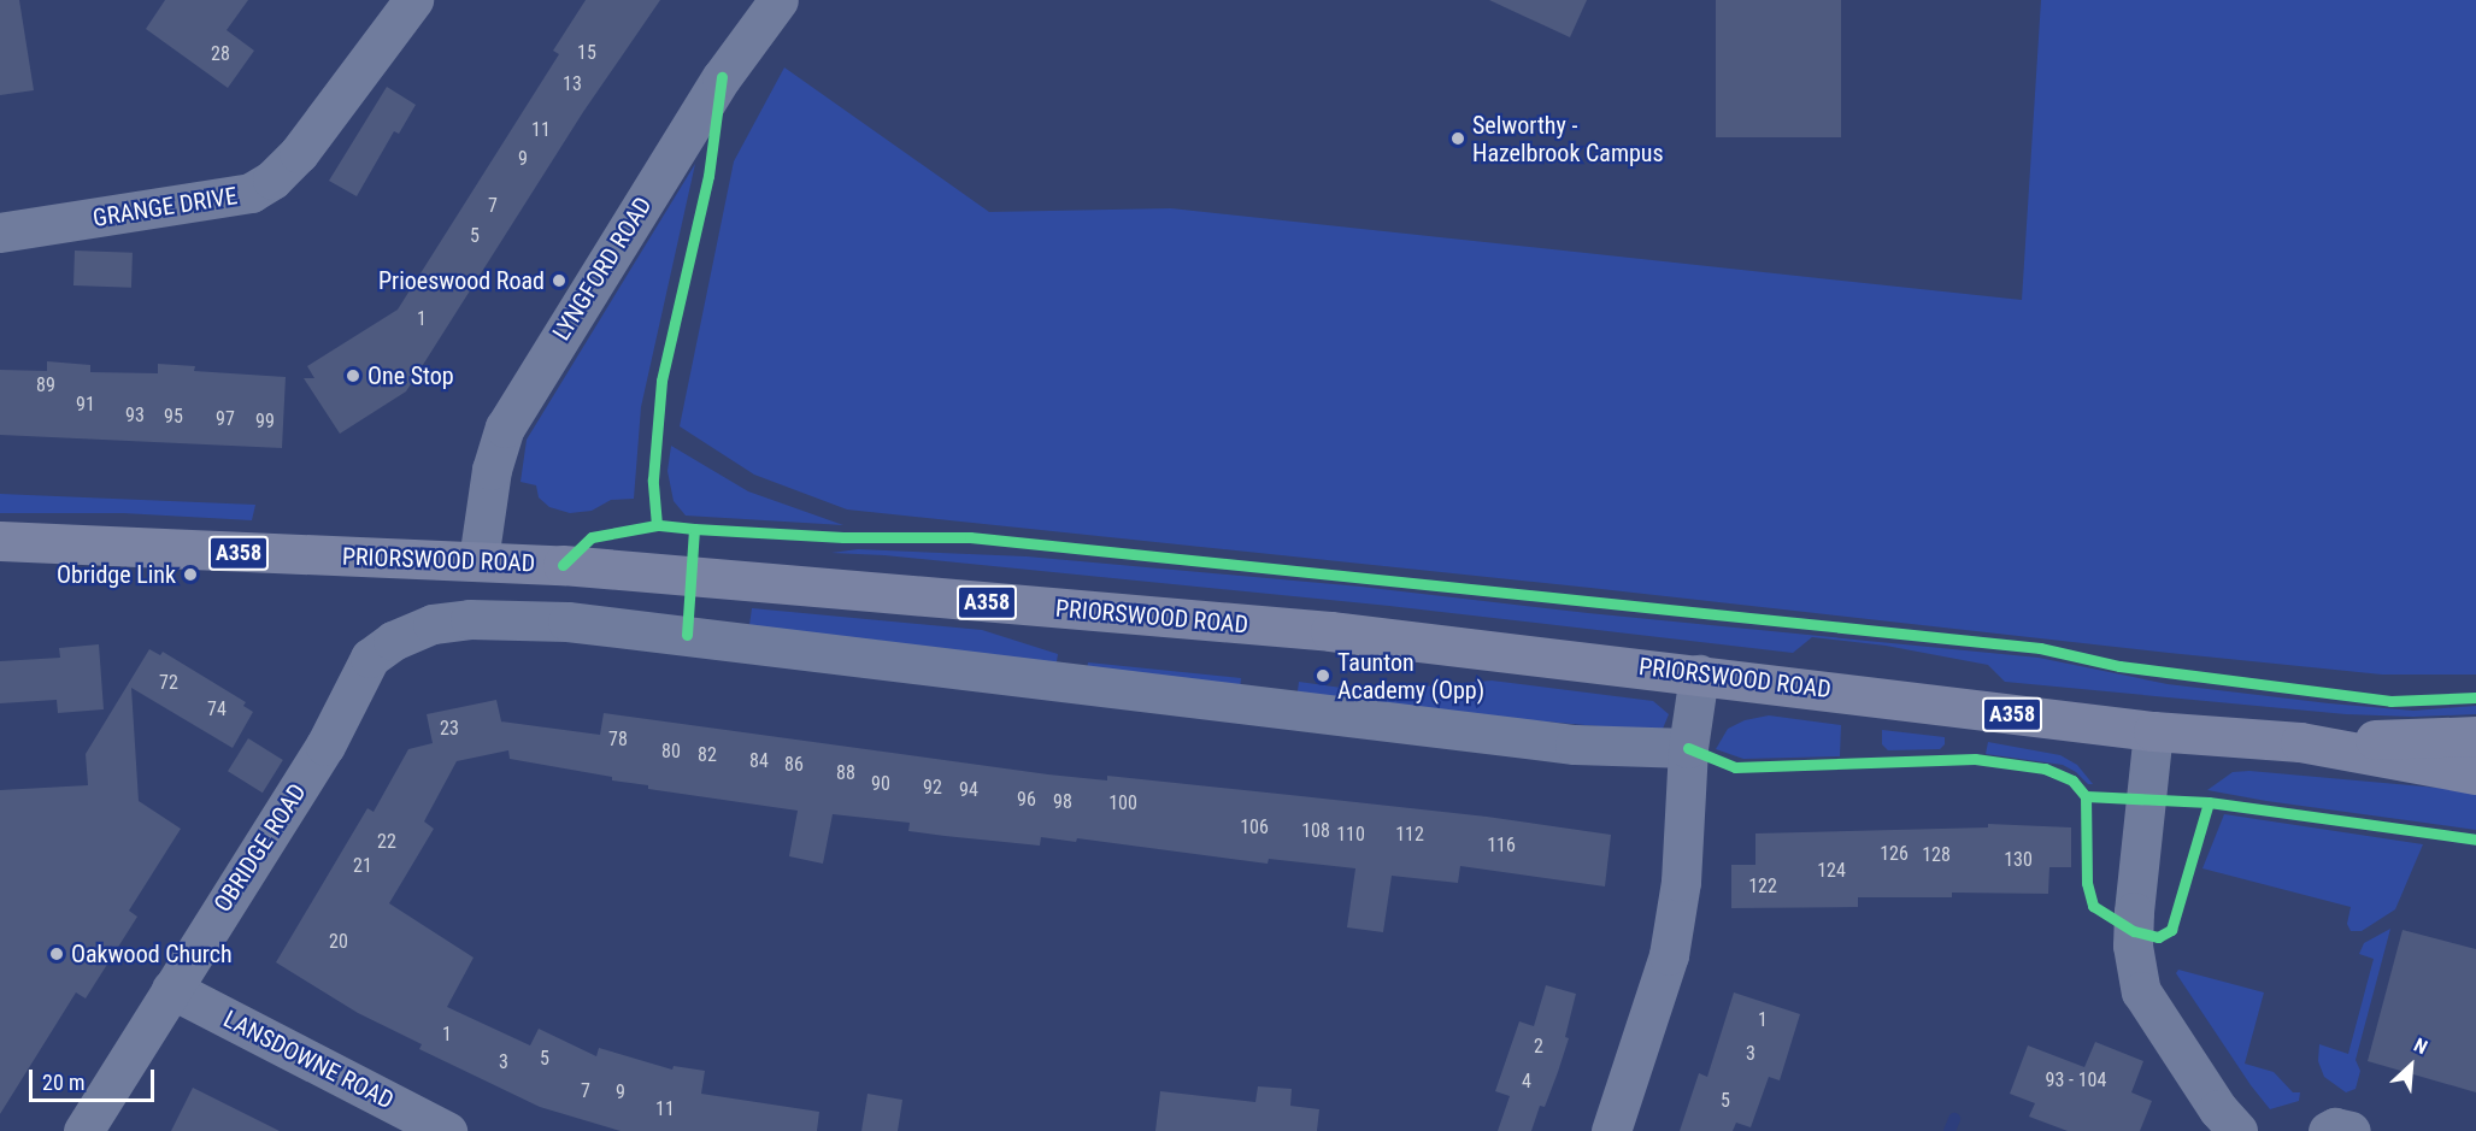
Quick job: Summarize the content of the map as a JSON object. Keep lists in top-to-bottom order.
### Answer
{
  "streets": {
    "main road": ["A358", "PRIORSWOOD ROAD"],
    "street": [
      "GRANGE DRIVE",
      "LYNGFORD ROAD",
      "OBRIDGE ROAD",
      "LANSDOWNE ROAD"
    ]
  },
  "crossings": [
    ["LYNGFORD ROAD", "PRIORSWOOD ROAD"],
    ["OBRIDGE ROAD", "LANSDOWNE ROAD"]
  ],
  "places": [
    "Selworthy - Hazelbrook Campus",
    "Prioeswood Road",
    "One Stop",
    "Obridge Link",
    "Taunton Academy (Opp)",
    "Oakwood Church"
  ],
  "house_numbers": [
    "15",
    "28",
    "13",
    "11",
    "9",
    "7",
    "5",
    "1",
    "89",
    "91",
    "93",
    "95",
    "97",
    "99",
    "72",
    "74",
    "23",
    "78",
    "80",
    "82",
    "84",
    "86",
    "88",
    "90",
    "92",
    "94",
    "96",
    "98",
    "100",
    "106",
    "108",
    "110",
    "112",
    "22",
    "116",
    "126",
    "128",
    "130",
    "21",
    "124",
    "122",
    "20",
    "1",
    "1",
    "2",
    "3",
    "5",
    "3",
    "93 - 104",
    "4",
    "7",
    "9",
    "5",
    "11"
  ],
  "scale_bar": "20 m",
  "north": "top right"
}
